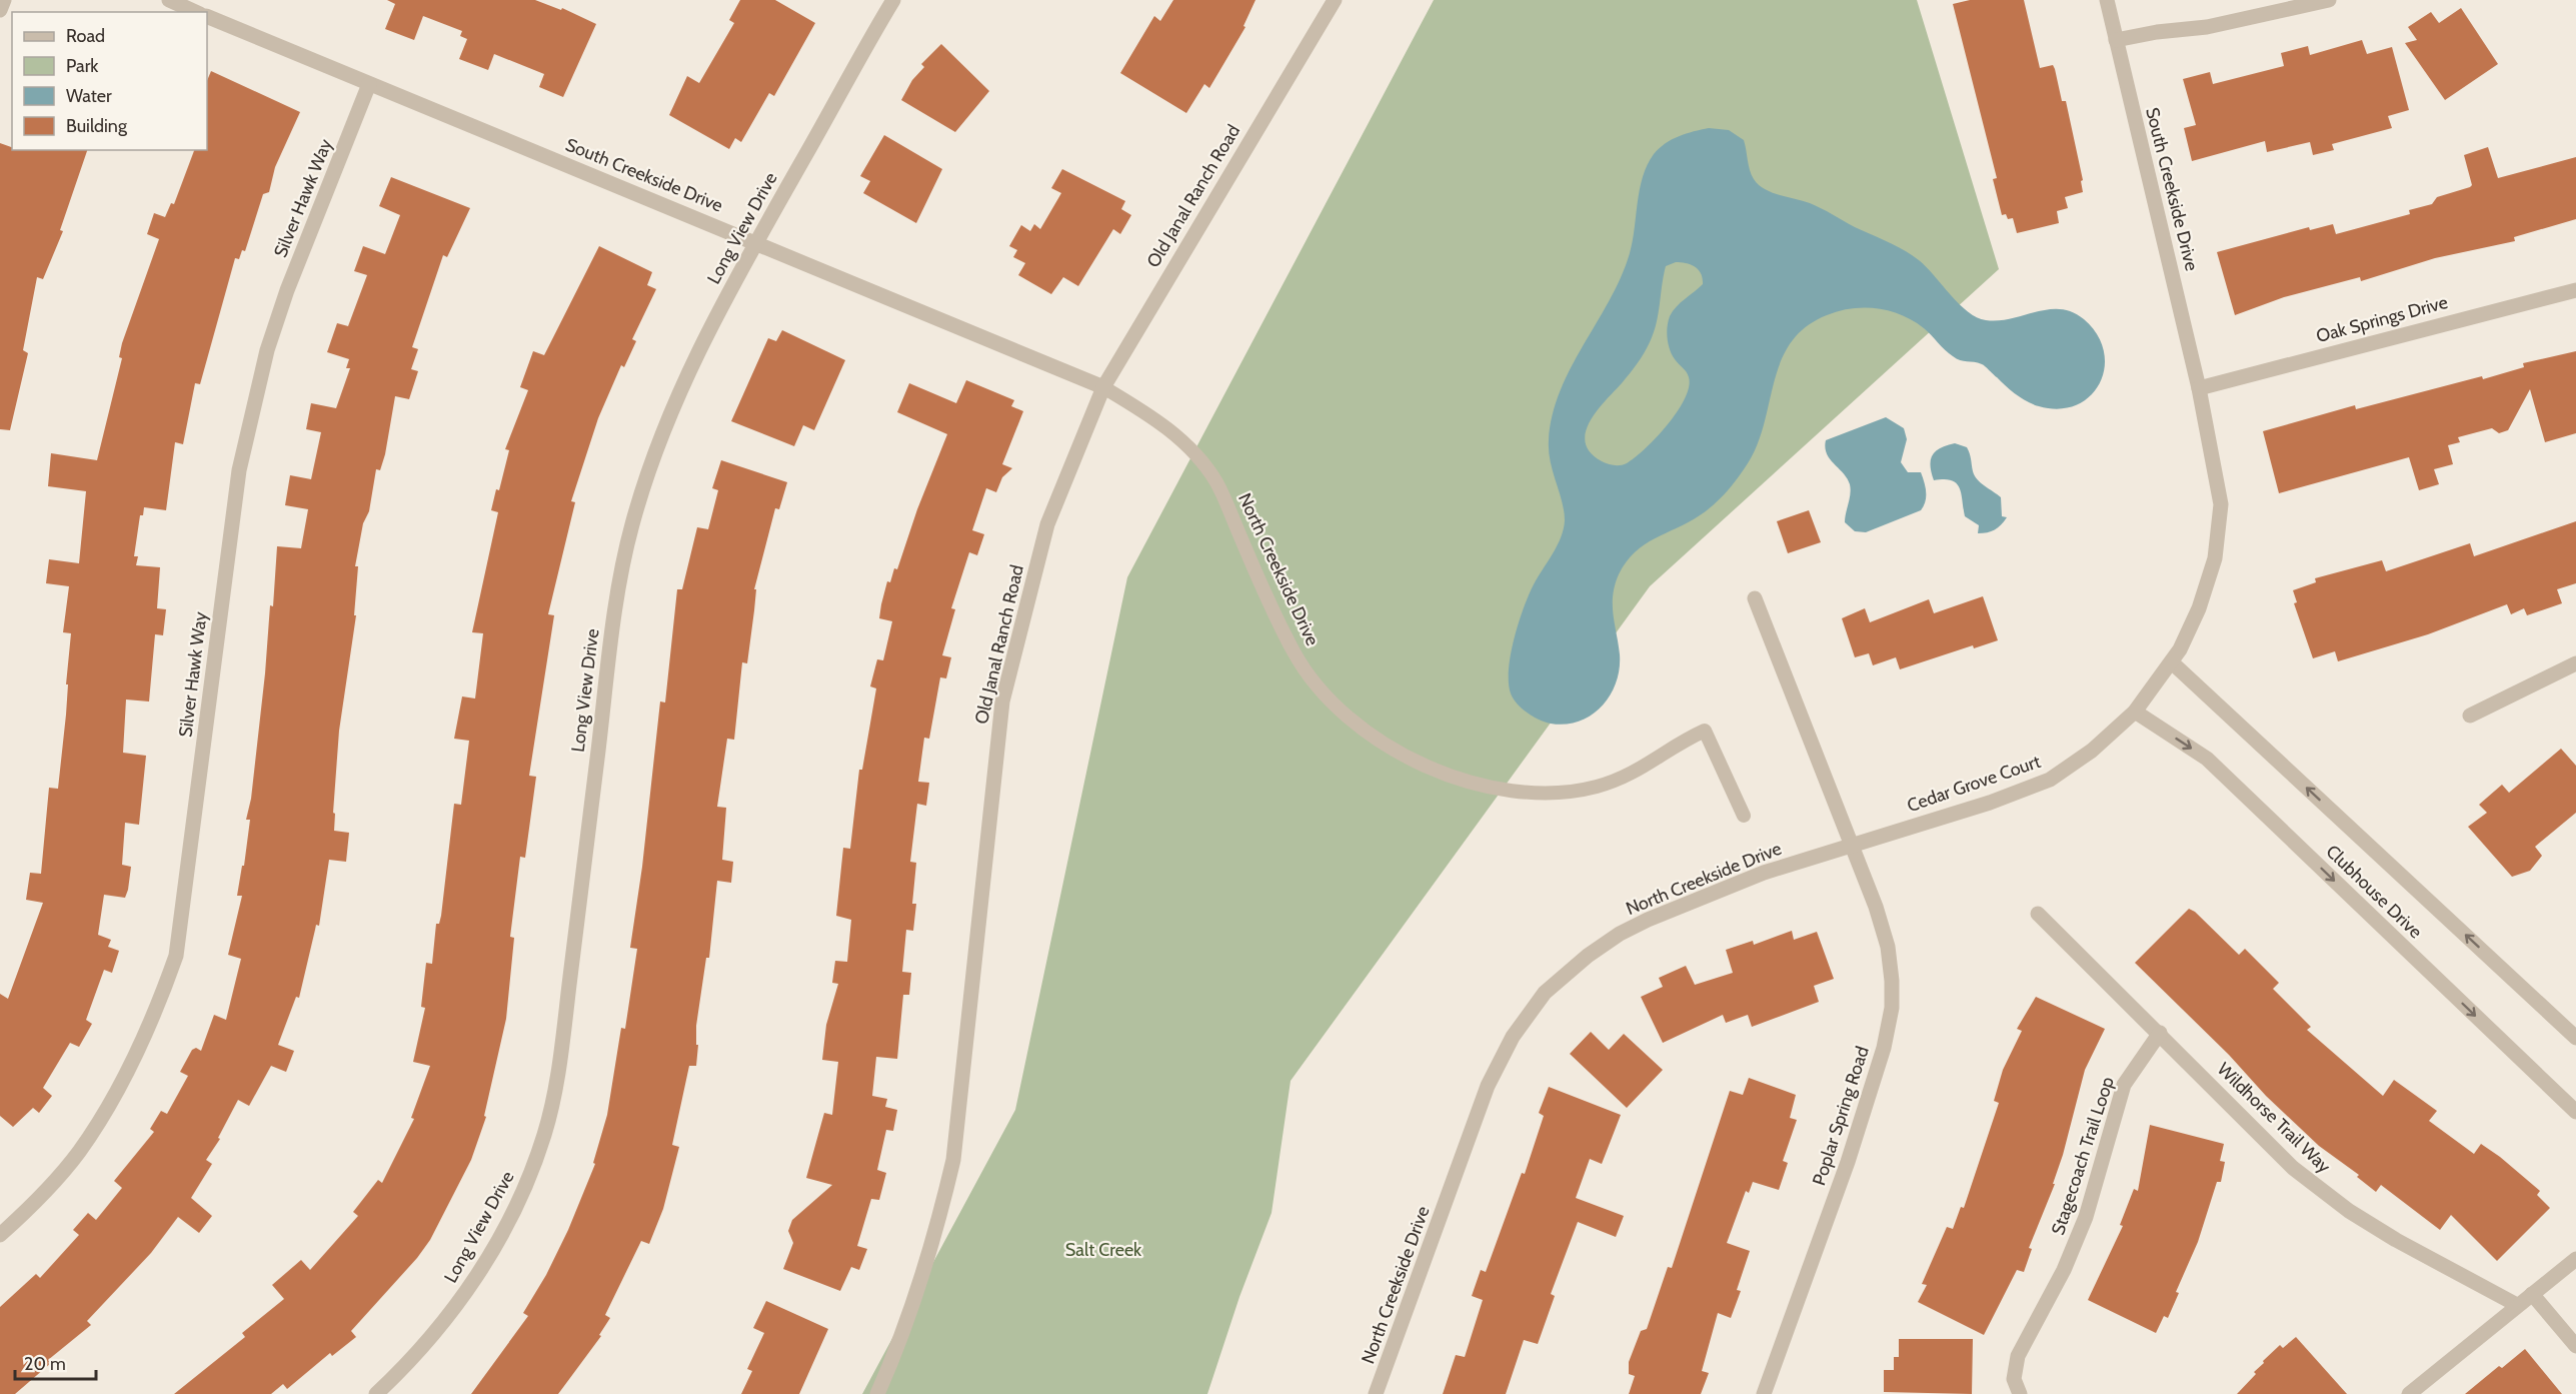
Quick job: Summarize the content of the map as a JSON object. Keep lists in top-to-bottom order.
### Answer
{
  "streets": {
    "street": [
      "South Creekside Drive",
      "Old Janal Ranch Road",
      "Silver Hawk Way",
      "Long View Drive",
      "Oak Springs Drive",
      "North Creekside Drive",
      "Cedar Grove Court",
      "Clubhouse Drive",
      "Poplar Spring Road",
      "Wildhorse Trail Way",
      "Stagecoach Trail Loop"
    ]
  },
  "crossings": [
    ["South Creekside Drive", "Old Janal Ranch Road"],
    ["South Creekside Drive", "Silver Hawk Way"],
    ["South Creekside Drive", "Long View Drive"],
    ["South Creekside Drive", "Oak Springs Drive"],
    ["South Creekside Drive", "North Creekside Drive"],
    ["South Creekside Drive", "Cedar Grove Court"],
    ["South Creekside Drive", "Clubhouse Drive"],
    ["Old Janal Ranch Road", "North Creekside Drive"],
    ["North Creekside Drive", "Cedar Grove Court"],
    ["North Creekside Drive", "Poplar Spring Road"],
    ["Cedar Grove Court", "Clubhouse Drive"],
    ["Cedar Grove Court", "Poplar Spring Road"],
    ["Wildhorse Trail Way", "Stagecoach Trail Loop"]
  ],
  "parks": ["Salt Creek"],
  "legend": [
    "Road",
    "Park",
    "Water",
    "Building"
  ],
  "scale_bar": "20 m"
}
